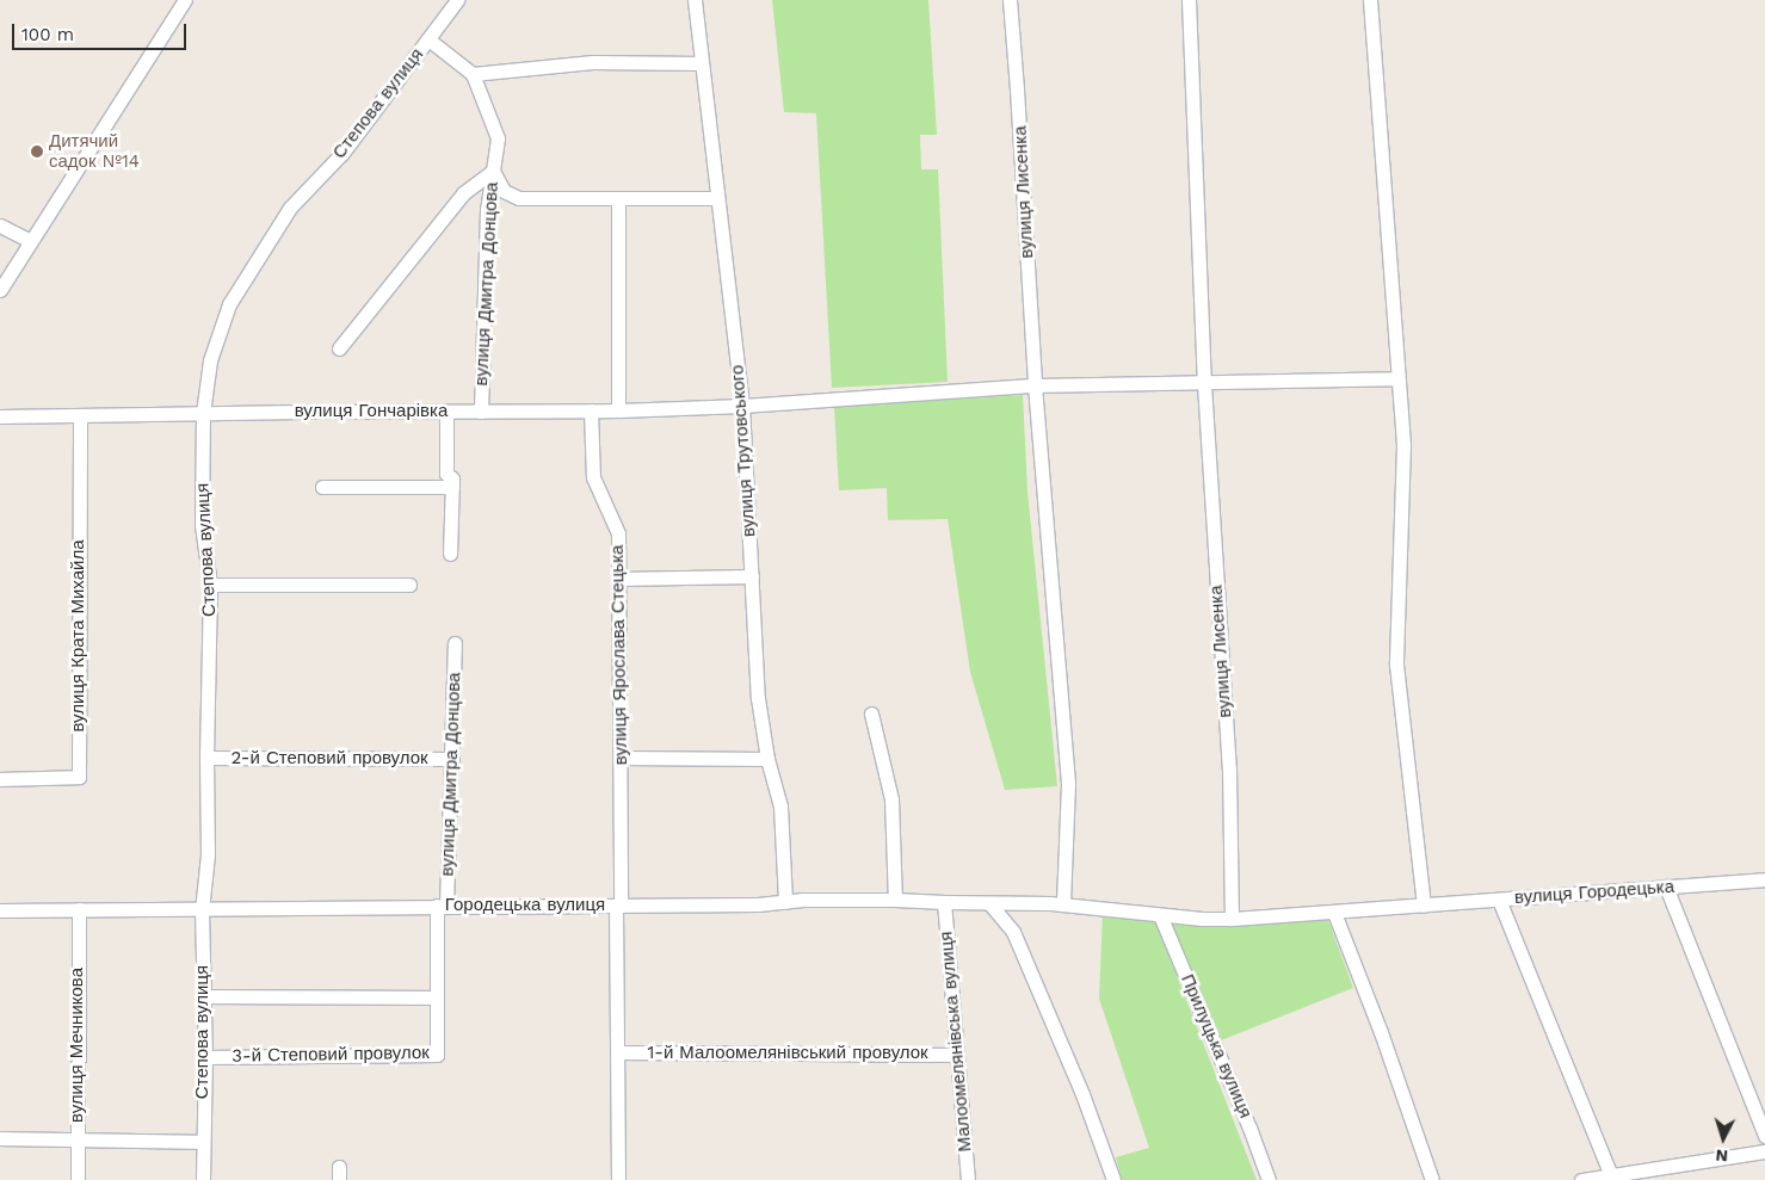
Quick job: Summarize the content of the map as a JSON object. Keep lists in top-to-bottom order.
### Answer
{
  "streets": {
    "street": [
      "Степова вулиця",
      "вулиця Лисенка",
      "вулиця Дмитра Донцова",
      "вулиця Гончарівка",
      "вулиця Трутовського",
      "вулиця Крата Михайла",
      "вулиця Ярослава Стецька",
      "2-й Степовий провулок",
      "вулиця Городецька",
      "Городецька вулиця",
      "Малоомелянівська вулиця",
      "вулиця Мечникова",
      "Прилуцька вулиця",
      "1-й Малоомелянівський провулок",
      "3-й Степовий провулок"
    ]
  },
  "crossings": [
    ["Степова вулиця", "вулиця Гончарівка"],
    ["Степова вулиця", "2-й Степовий провулок"],
    ["Степова вулиця", "Городецька вулиця"],
    ["Степова вулиця", "3-й Степовий провулок"],
    ["вулиця Лисенка", "вулиця Городецька"],
    ["вулиця Лисенка", "Городецька вулиця"],
    ["вулиця Дмитра Донцова", "вулиця Гончарівка"],
    ["вулиця Дмитра Донцова", "2-й Степовий провулок"],
    ["вулиця Дмитра Донцова", "Городецька вулиця"],
    ["вулиця Дмитра Донцова", "3-й Степовий провулок"],
    ["вулиця Гончарівка", "вулиця Трутовського"],
    ["вулиця Гончарівка", "вулиця Крата Михайла"],
    ["вулиця Гончарівка", "вулиця Ярослава Стецька"],
    ["вулиця Трутовського", "Городецька вулиця"],
    ["вулиця Ярослава Стецька", "Городецька вулиця"],
    ["вулиця Ярослава Стецька", "1-й Малоомелянівський провулок"],
    ["вулиця Городецька", "Городецька вулиця"],
    ["Городецька вулиця", "Малоомелянівська вулиця"],
    ["Городецька вулиця", "вулиця Мечникова"],
    ["Городецька вулиця", "Прилуцька вулиця"],
    ["Городецька вулиця", "3-й Степовий провулок"],
    ["Малоомелянівська вулиця", "1-й Малоомелянівський провулок"]
  ],
  "places": ["Дитячий садок №14"],
  "scale_bar": "100 m",
  "north": "bottom"
}
